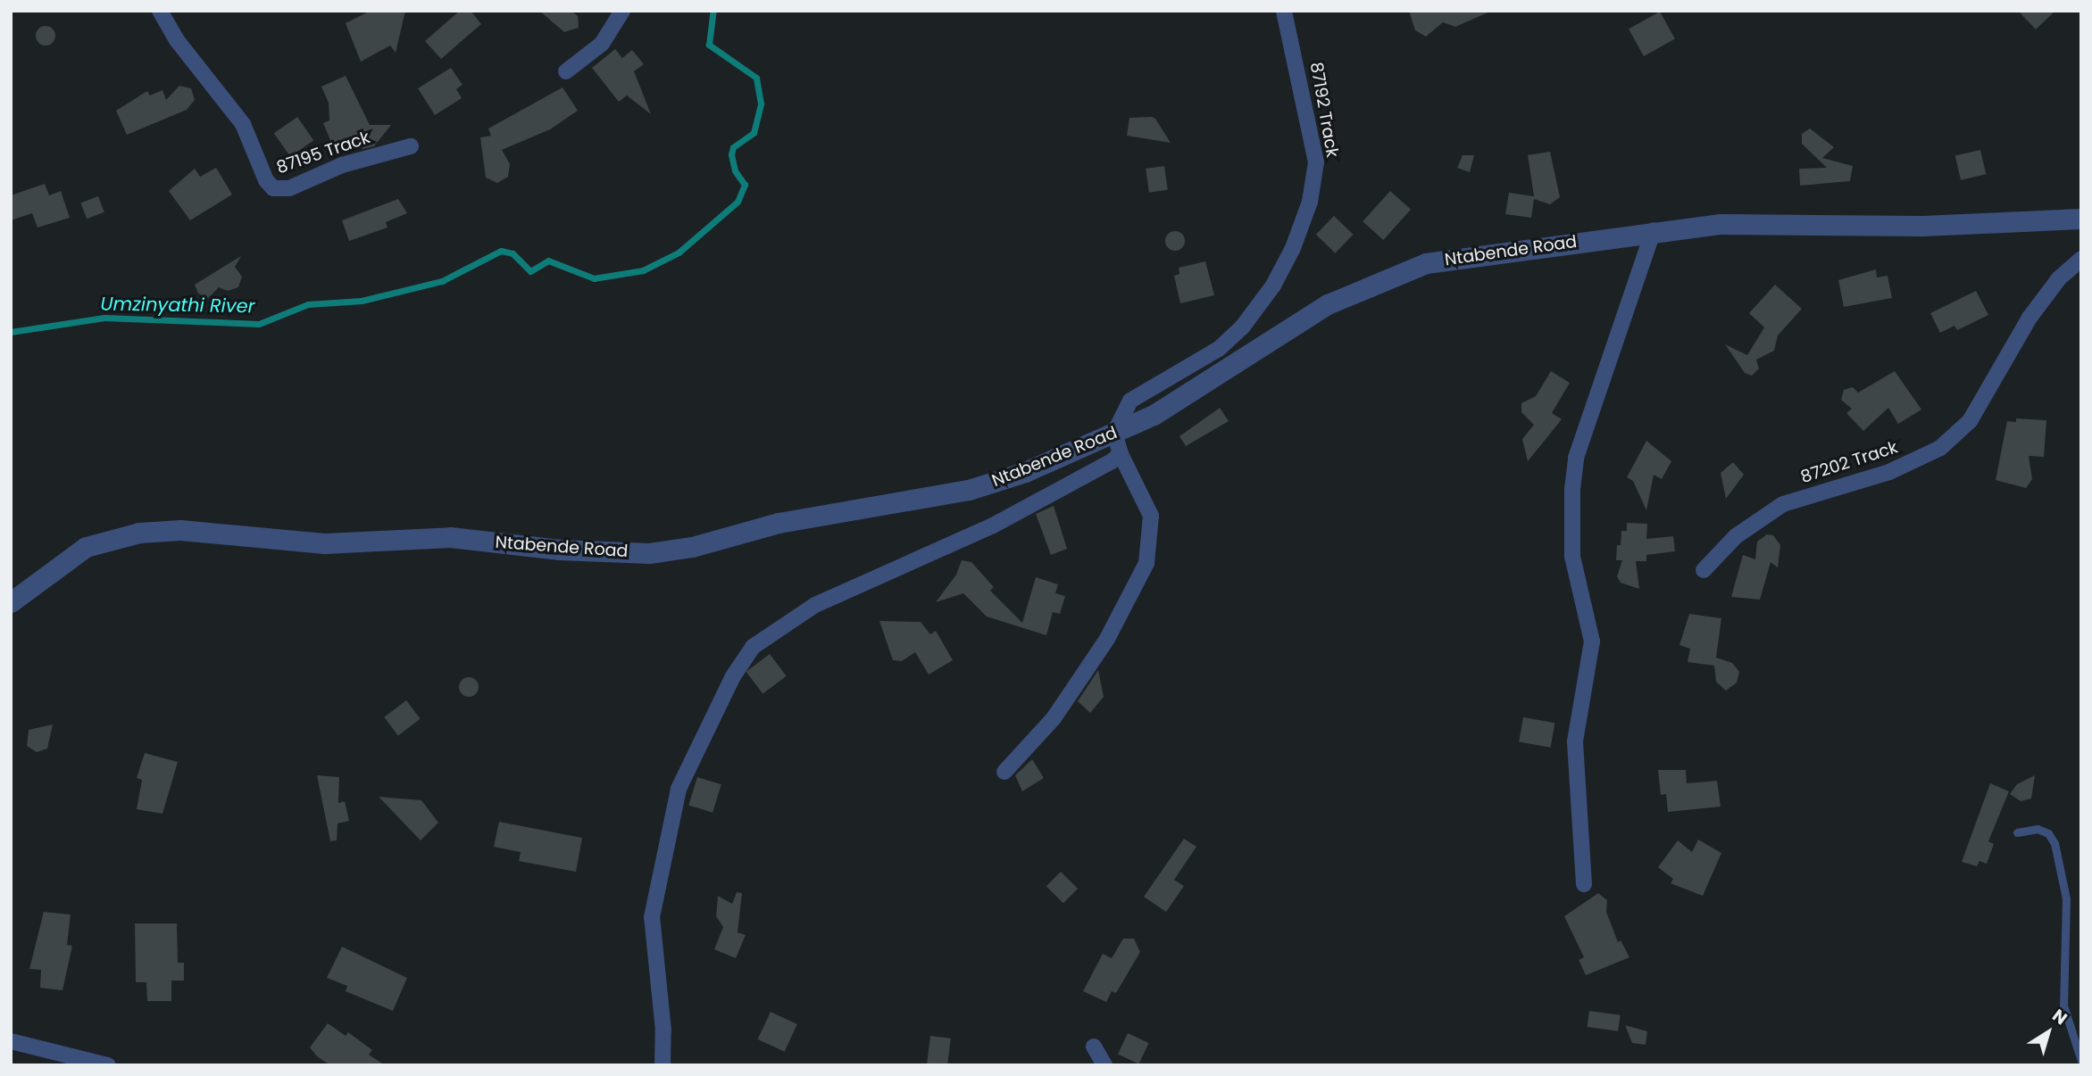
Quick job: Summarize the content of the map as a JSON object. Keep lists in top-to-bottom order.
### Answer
{
  "streets": {
    "street": [
      "87192 Track",
      "87195 Track",
      "Ntabende Road",
      "87202 Track"
    ]
  },
  "crossings": [
    ["87192 Track", "Ntabende Road"]
  ],
  "water": ["Umzinyathi River"],
  "north": "top right"
}
